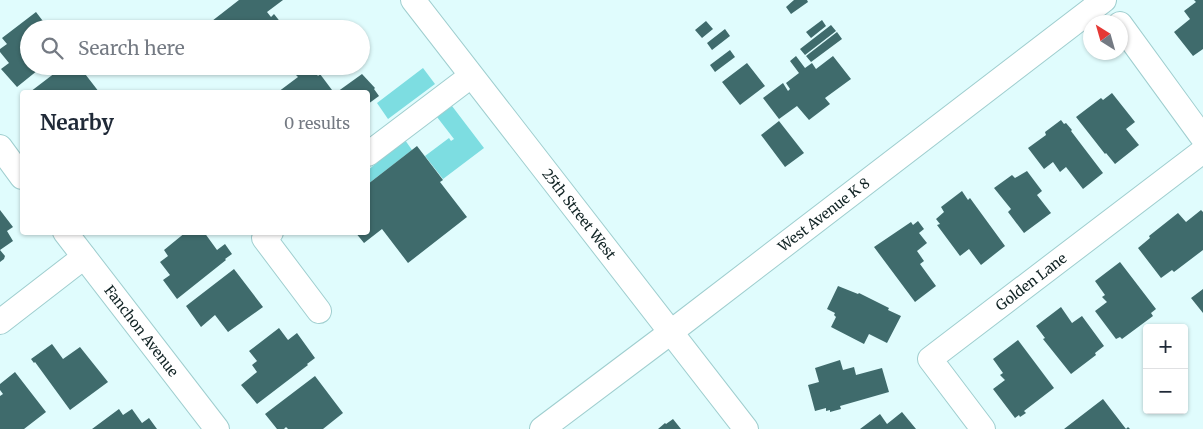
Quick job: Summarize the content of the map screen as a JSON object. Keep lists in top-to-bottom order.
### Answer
{
  "streets": {
    "street": [
      "25th Street West",
      "West Avenue K 8",
      "Golden Lane",
      "Fanchon Avenue"
    ]
  },
  "crossings": [
    ["25th Street West", "West Avenue K 8"]
  ],
  "north": "top left",
  "page": {
    "search": "Search here",
    "heading": ["Nearby", "0 results"],
    "map_buttons": ["+", "−"]
  }
}
